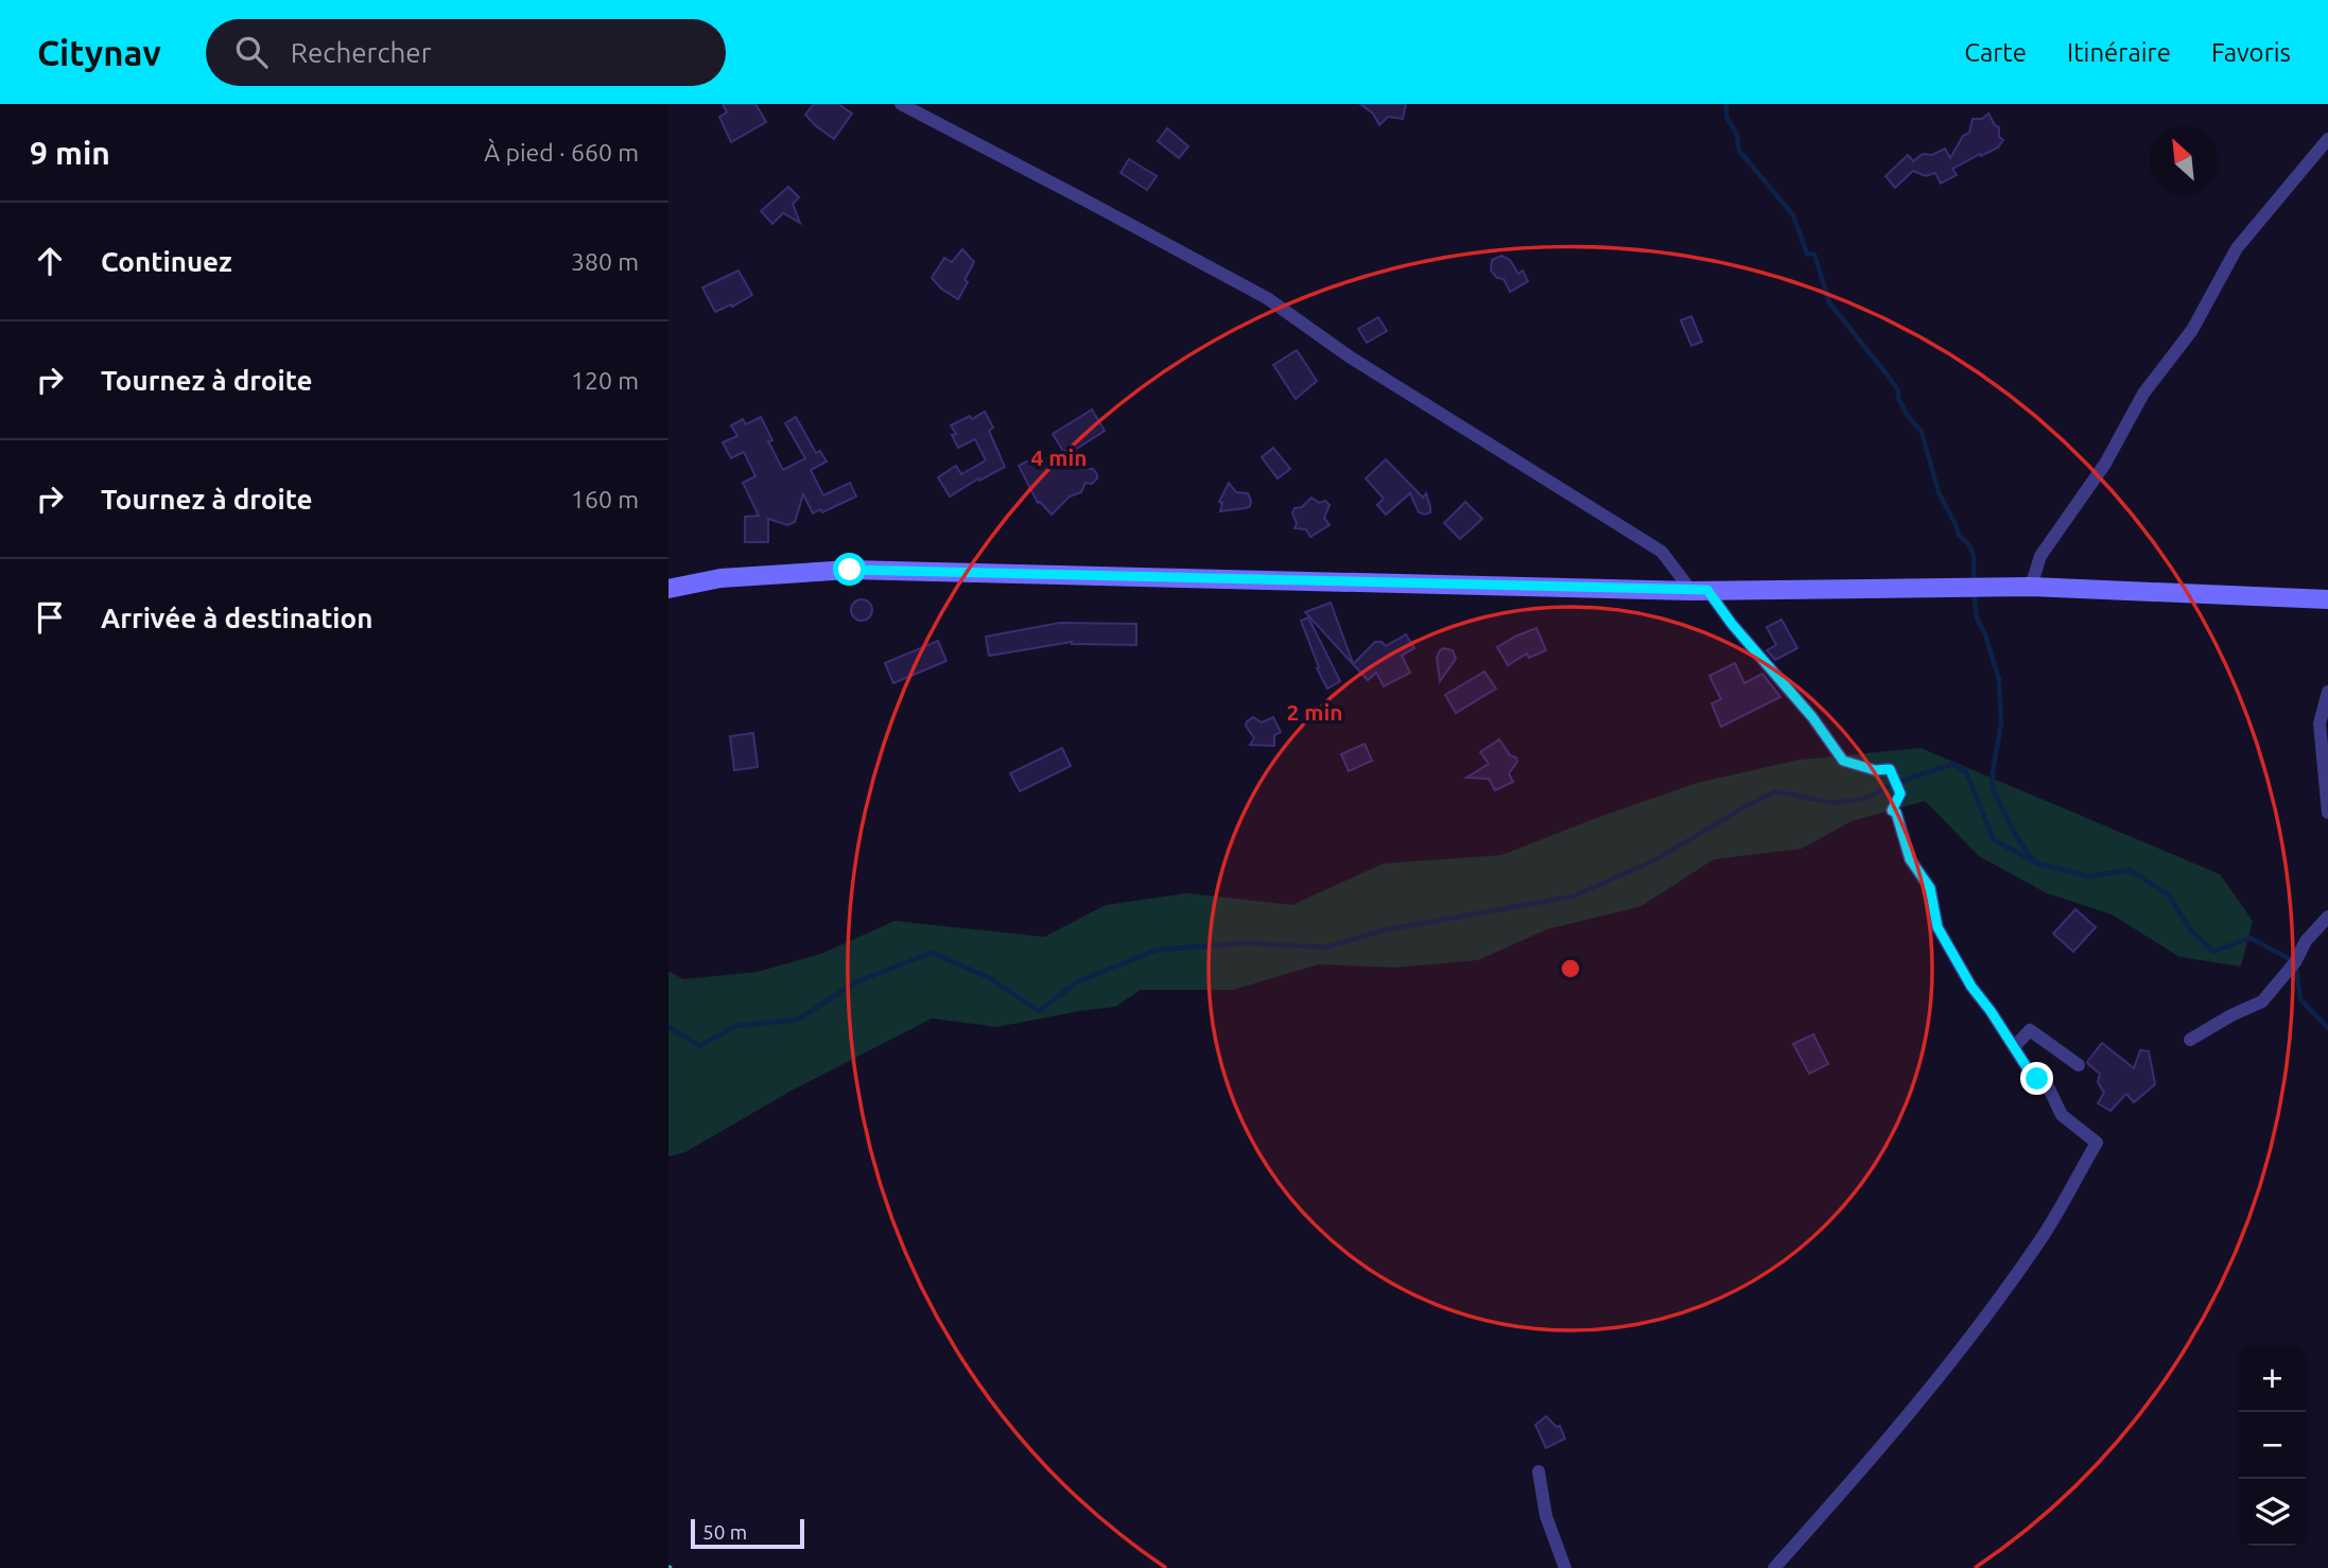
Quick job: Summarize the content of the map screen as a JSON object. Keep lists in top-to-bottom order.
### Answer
{
  "scale_bar": "50 m",
  "north": "top left",
  "page": {
    "header": "Citynav",
    "search": "Rechercher",
    "nav": ["Carte", "Itinéraire", "Favoris"],
    "heading": ["9 min", "À pied · 660 m"],
    "list": [
      ["Continuez", "380 m"],
      ["Tournez à droite", "120 m"],
      ["Tournez à droite", "160 m"],
      "Arrivée à destination"
    ],
    "map_buttons": ["+", "−"],
    "scale": "50 m"
  },
  "rings": ["4 min", "2 min"]
}
